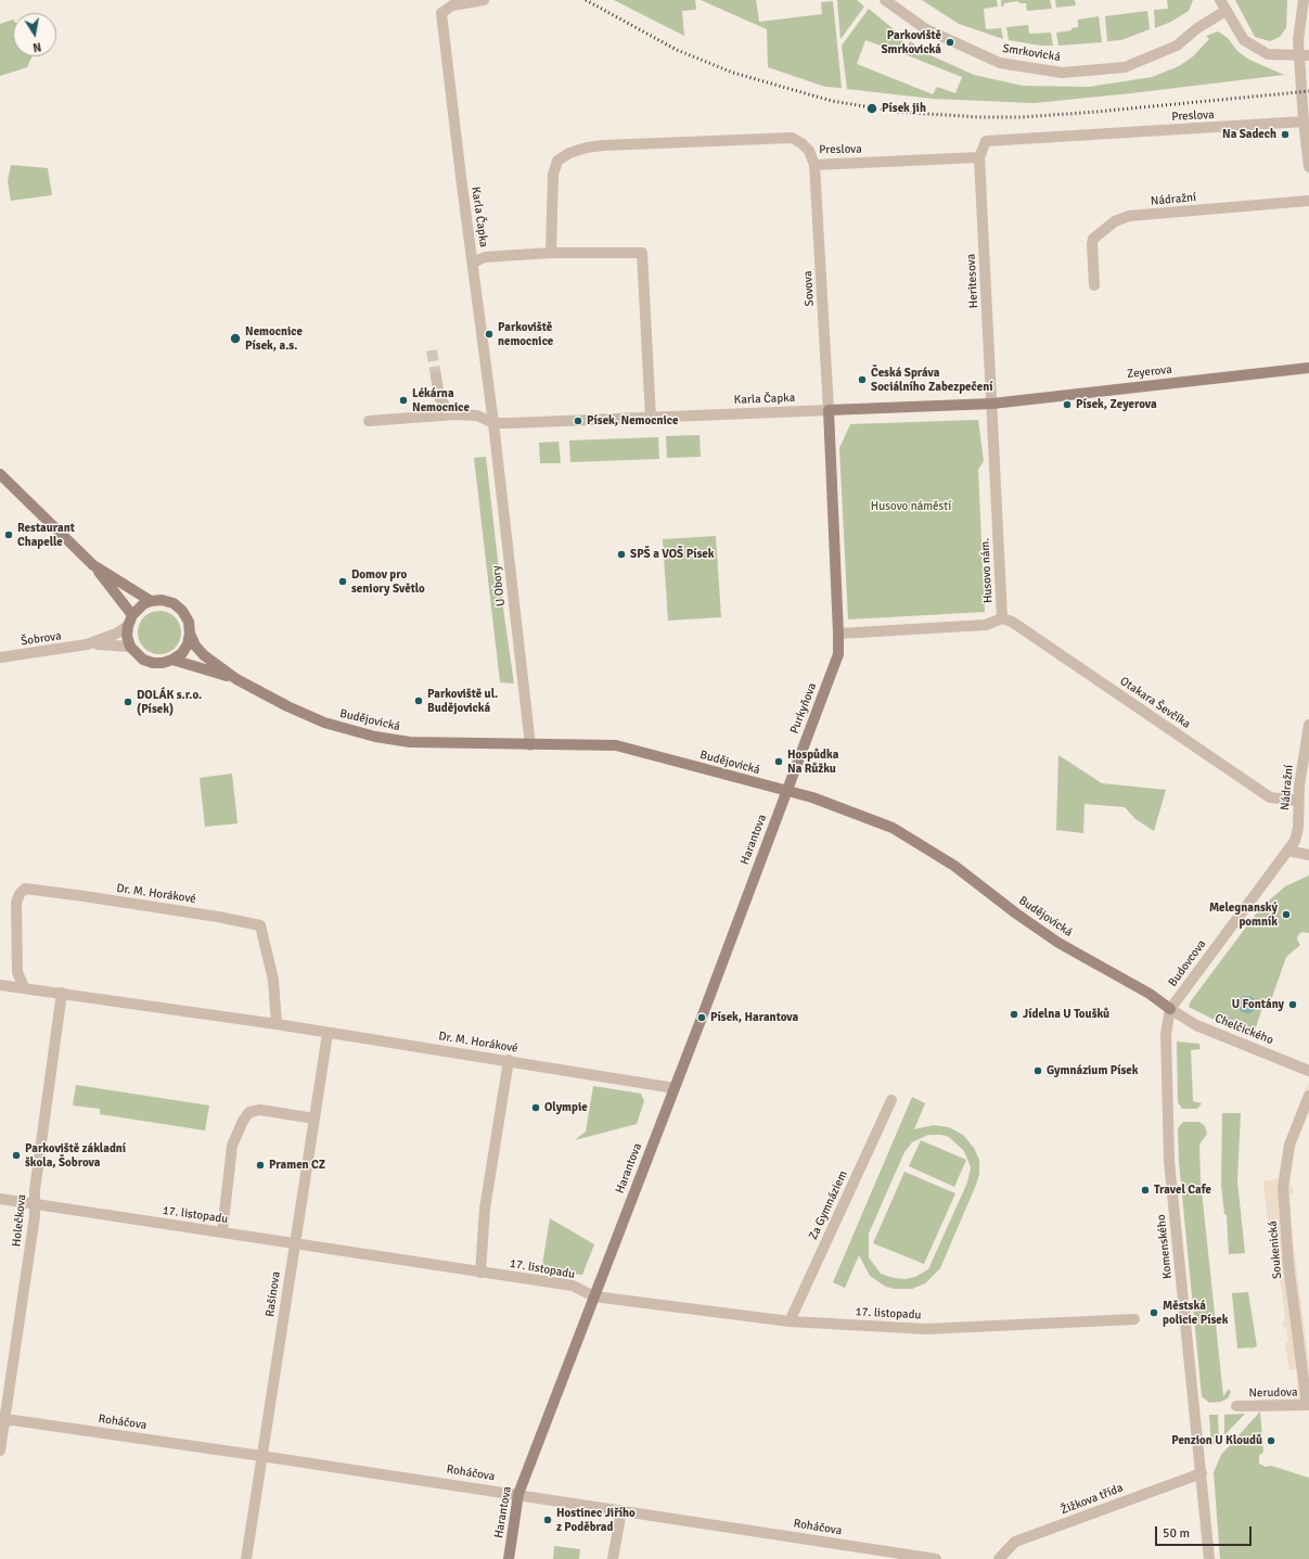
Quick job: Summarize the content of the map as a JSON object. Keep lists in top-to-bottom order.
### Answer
{
  "streets": {
    "street": [
      "Smrkovická",
      "Preslova",
      "Nádražní",
      "Karla Čapka",
      "Heritesova",
      "Sovova",
      "Zeyerova",
      "Husovo nám.",
      "U Obory",
      "Šobrova",
      "Otakara Ševčíka",
      "Purkyňova",
      "Budějovická",
      "Harantova",
      "Dr. M. Horákové",
      "Budovcova",
      "Chelčického",
      "Za Gymnáziem",
      "17. listopadu",
      "Holečkova",
      "Komenského",
      "Soukenická",
      "Rašínova",
      "Nerudova",
      "Roháčova",
      "Žižkova třída"
    ]
  },
  "crossings": [
    ["Preslova", "Heritesova"],
    ["Preslova", "Sovova"],
    ["Nádražní", "Otakara Ševčíka"],
    ["Nádražní", "Budovcova"],
    ["Karla Čapka", "Sovova"],
    ["Karla Čapka", "U Obory"],
    ["Heritesova", "Zeyerova"],
    ["Heritesova", "Husovo nám."],
    ["Zeyerova", "Husovo nám."],
    ["Husovo nám.", "Otakara Ševčíka"],
    ["Husovo nám.", "Purkyňova"],
    ["U Obory", "Budějovická"],
    ["Šobrova", "Budějovická"],
    ["Purkyňova", "Budějovická"],
    ["Purkyňova", "Harantova"],
    ["Budějovická", "Harantova"],
    ["Budějovická", "Budovcova"],
    ["Budějovická", "Chelčického"],
    ["Budějovická", "Komenského"],
    ["Harantova", "Dr. M. Horákové"],
    ["Harantova", "17. listopadu"],
    ["Harantova", "Roháčova"],
    ["Dr. M. Horákové", "Holečkova"],
    ["Dr. M. Horákové", "Rašínova"],
    ["Budovcova", "Chelčického"],
    ["Budovcova", "Komenského"],
    ["Chelčického", "Komenského"],
    ["Za Gymnáziem", "17. listopadu"],
    ["17. listopadu", "Holečkova"],
    ["17. listopadu", "Rašínova"],
    ["Holečkova", "Roháčova"],
    ["Komenského", "Žižkova třída"],
    ["Soukenická", "Nerudova"],
    ["Rašínova", "Roháčova"]
  ],
  "parks": ["Husovo náměstí"],
  "places": [
    "Parkoviště Smrkovická",
    "Písek jih",
    "Na Sadech",
    "Parkoviště nemocnice",
    "Nemocnice Písek, a.s.",
    "Česká Správa Sociálního Zabezpečení",
    "Lékárna Nemocnice",
    "Písek, Zeyerova",
    "Písek, Nemocnice",
    "Restaurant Chapelle",
    "SPŠ a VOŠ Písek",
    "Domov pro seniory Světlo",
    "Parkoviště ul. Budějovická",
    "DOLÁK s.r.o. (Písek)",
    "Hospůdka Na Růžku",
    "Melegnanský pomník",
    "U Fontány",
    "Jídelna U Toušků",
    "Písek, Harantova",
    "Gymnázium Písek",
    "Olympie",
    "Parkoviště základní škola, Šobrova",
    "Pramen CZ",
    "Travel Cafe",
    "Městská policie Písek",
    "Penzion U Kloudů",
    "Hostinec Jiřího z Poděbrad"
  ],
  "scale_bar": "50 m",
  "north": "bottom"
}
